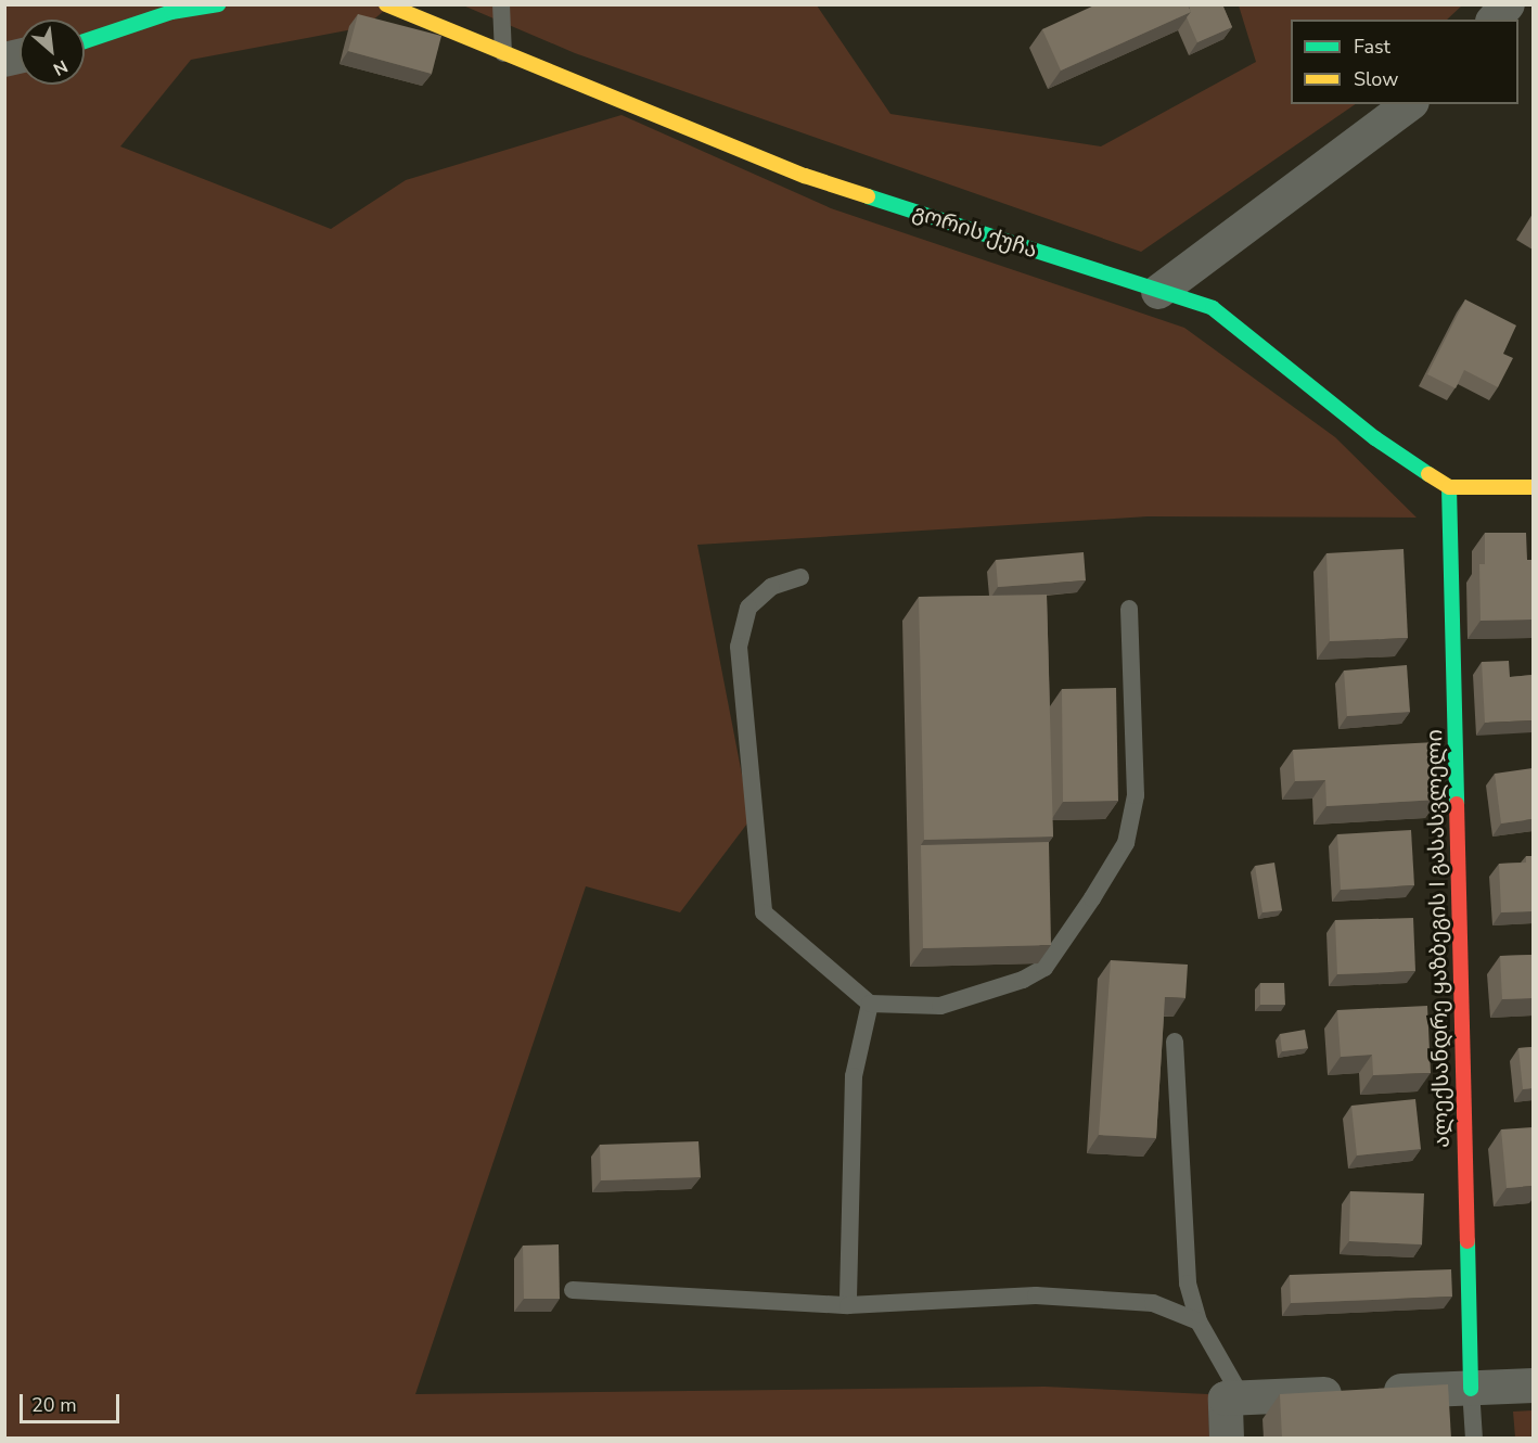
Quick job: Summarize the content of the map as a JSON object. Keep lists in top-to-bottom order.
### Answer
{
  "streets": {
    "street": ["გორის ქუჩა", "ალექსანდრე ყაზბეგის I გასასვლელი"]
  },
  "crossings": [
    ["გორის ქუჩა", "ალექსანდრე ყაზბეგის I გასასვლელი"]
  ],
  "legend": ["Fast", "Slow"],
  "scale_bar": "20 m",
  "north": "bottom right"
}
